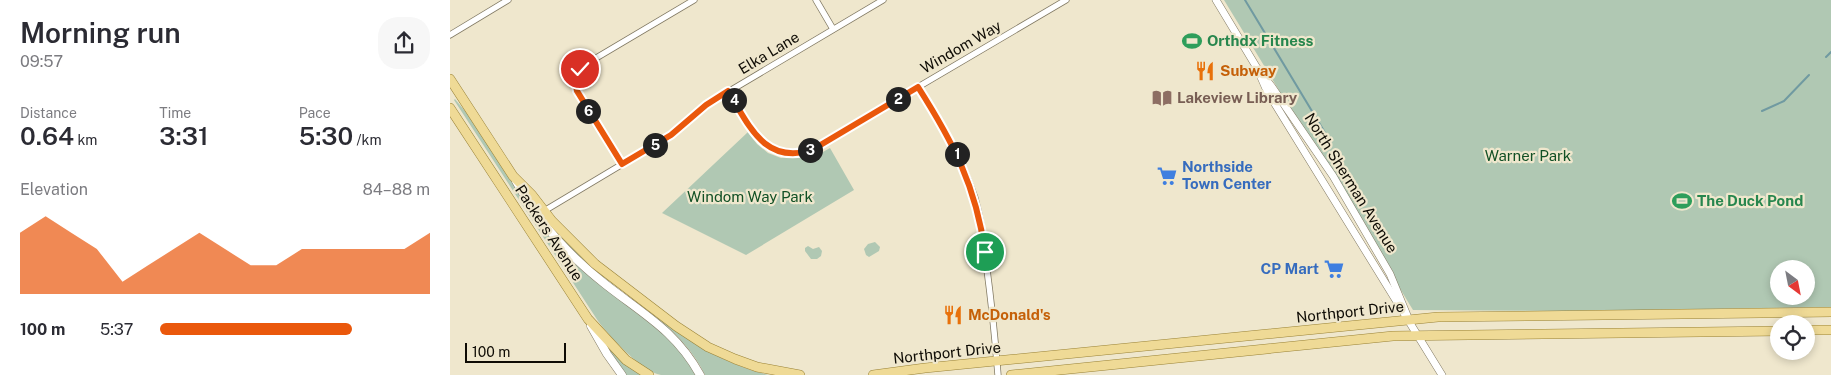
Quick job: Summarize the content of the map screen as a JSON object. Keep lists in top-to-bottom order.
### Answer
{
  "streets": {
    "main road": ["Packers Avenue", "Northport Drive"],
    "street": ["Windom Way", "Elka Lane", "North Sherman Avenue"]
  },
  "crossings": [
    ["Windom Way", "Elka Lane"],
    ["North Sherman Avenue", "Northport Drive"]
  ],
  "parks": ["Warner Park", "Windom Way Park"],
  "places": {
    "sports": ["Orthdx Fitness", "The Duck Pond"],
    "restaurant": ["Subway", "McDonald's"],
    "library": ["Lakeview Library"],
    "supermarket": ["Northside Town Center", "CP Mart"]
  },
  "scale_bar": "100 m",
  "north": "bottom right",
  "page": {
    "heading": ["Morning run", "09:57"],
    "stats": [
      ["Distance", "0.64 km"],
      ["Time", "3:31"],
      ["Pace", "5:30 /km"]
    ],
    "pins": [
      "2",
      "4",
      "6",
      "5",
      "3",
      "1"
    ],
    "chart": ["Elevation", "84–88 m"],
    "list": [
      {
        "name": "100 m",
        "note": "5:37"
      }
    ],
    "scale": "100 m"
  }
}
